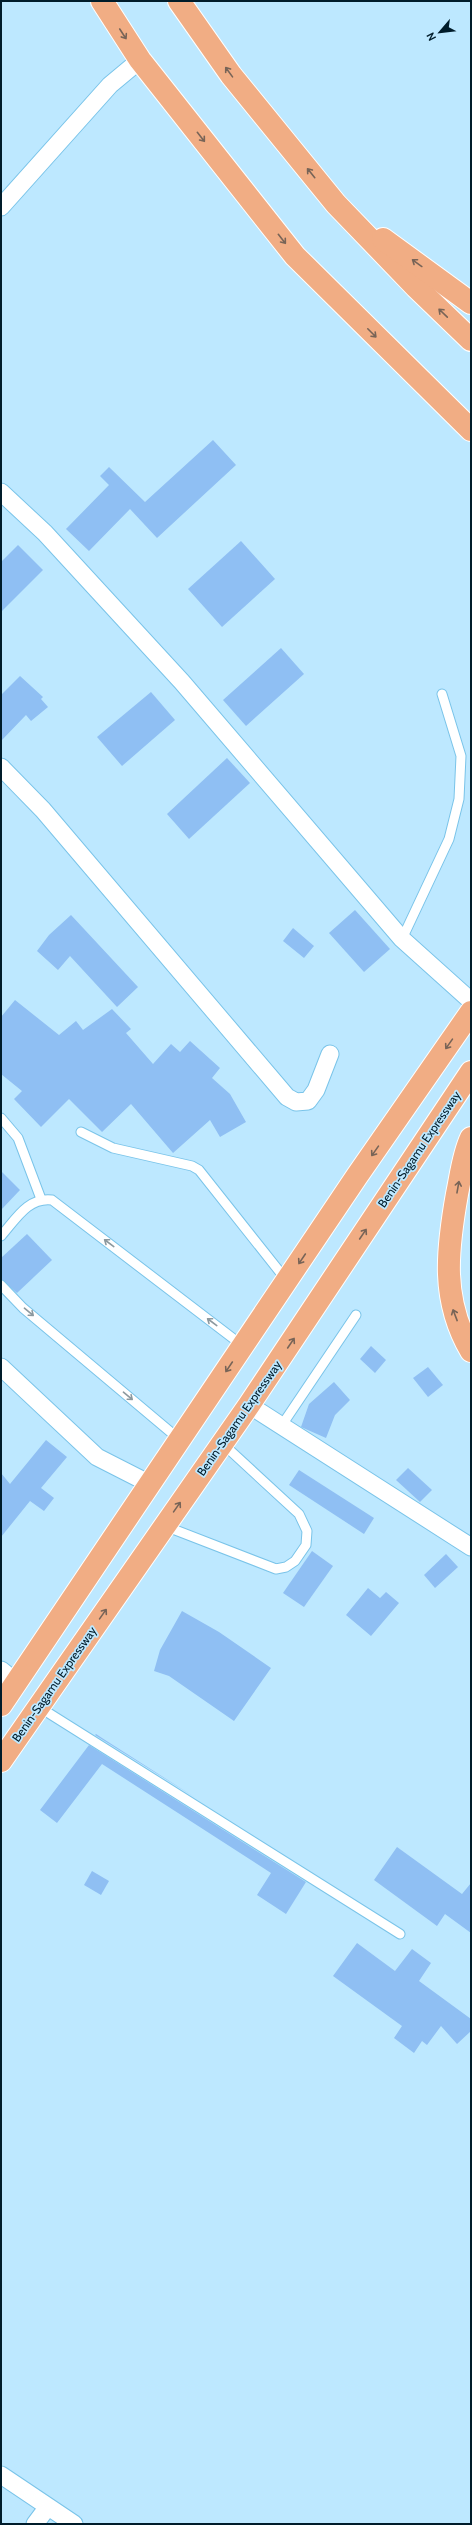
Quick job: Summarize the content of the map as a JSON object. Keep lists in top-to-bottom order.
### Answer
{
  "streets": {
    "highway": ["Benin-Sagamu Expressway"]
  },
  "north": "bottom left"
}
